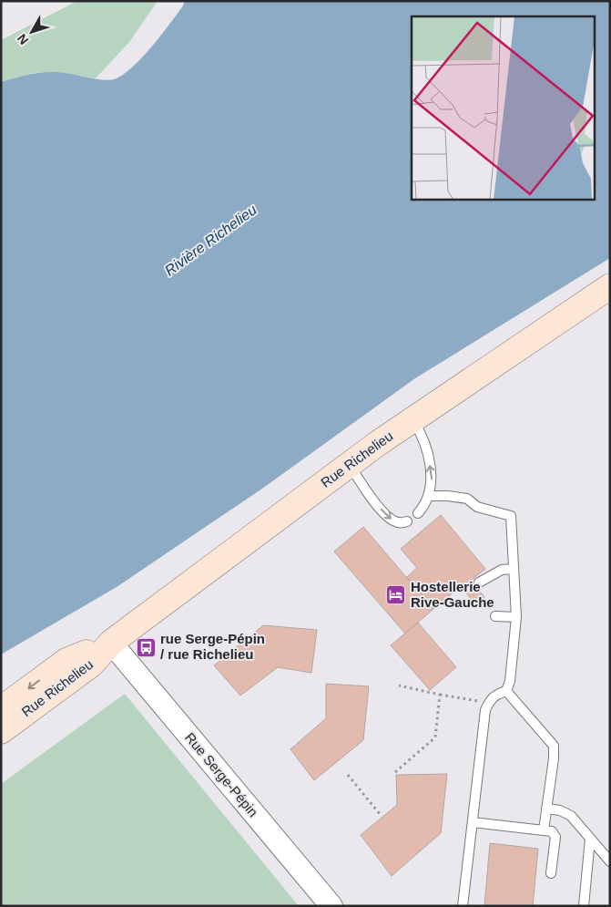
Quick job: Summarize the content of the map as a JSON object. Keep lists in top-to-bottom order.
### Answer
{
  "streets": {
    "main road": ["Rue Richelieu"],
    "street": ["Rue Serge-Pépin"]
  },
  "crossings": [
    ["Rue Richelieu", "Rue Serge-Pépin"]
  ],
  "water": ["Rivière Richelieu"],
  "places": {
    "hotel": ["Hostellerie Rive-Gauche"],
    "bus stop": ["rue Serge-Pépin / rue Richelieu"]
  },
  "north": "bottom left"
}
